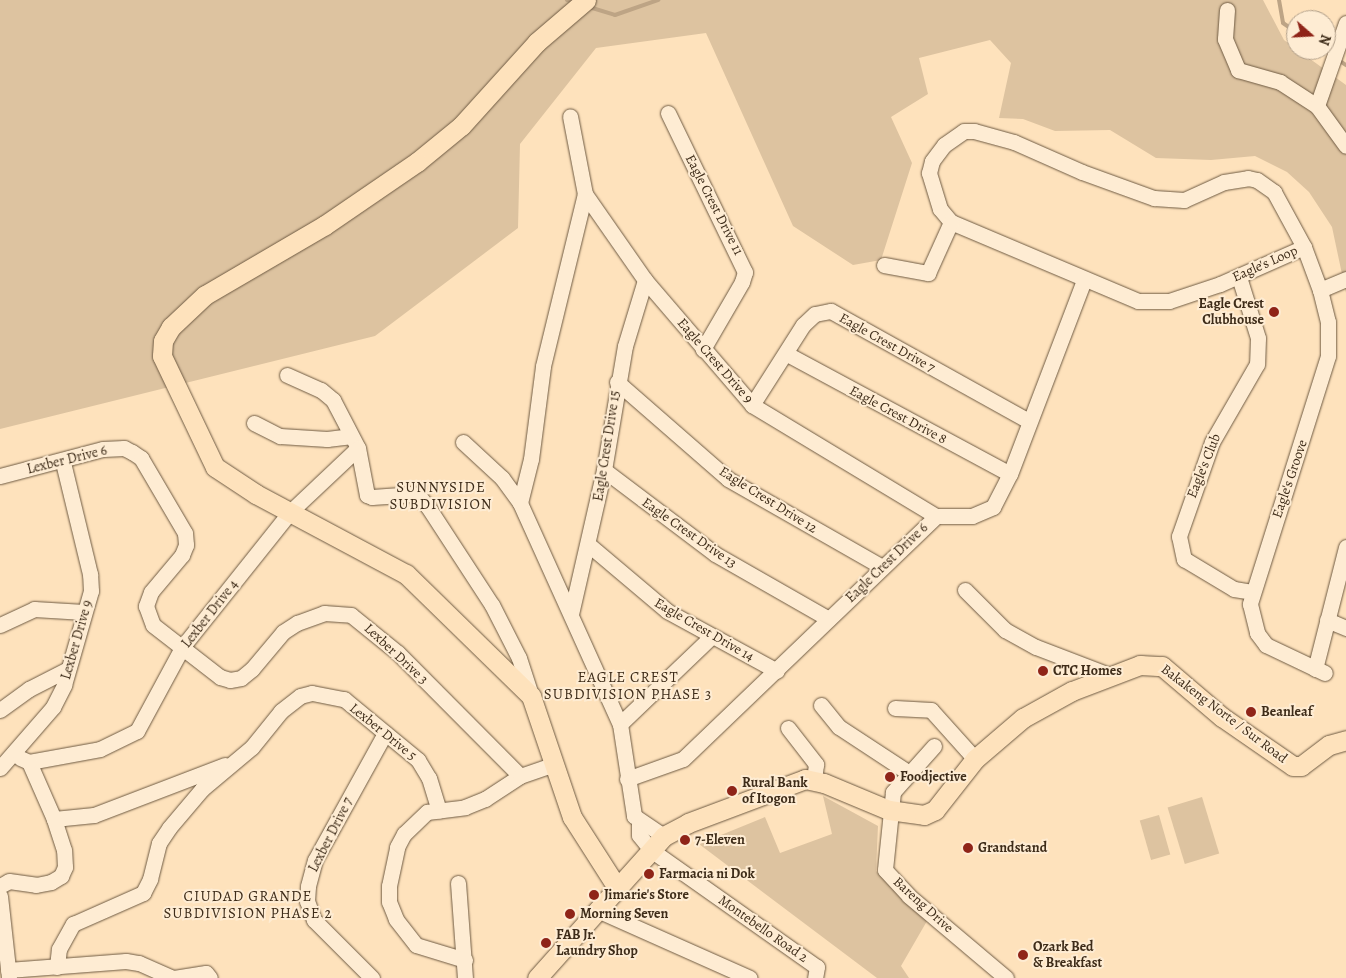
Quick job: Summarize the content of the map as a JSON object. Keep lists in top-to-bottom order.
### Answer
{
  "streets": {
    "main road": ["Bakakeng Norte / Sur Road"],
    "street": [
      "Eagle Crest Drive 11",
      "Eagle's Loop",
      "Eagle Crest Drive 7",
      "Eagle Crest Drive 9",
      "Eagle Crest Drive 8",
      "Eagle Crest Drive 15",
      "Lexber Drive 6",
      "Eagle's Club",
      "Eagle's Groove",
      "Eagle Crest Drive 12",
      "Eagle Crest Drive 13",
      "Eagle Crest Drive 6",
      "Lexber Drive 4",
      "Eagle Crest Drive 14",
      "Lexber Drive 9",
      "Lexber Drive 3",
      "Lexber Drive 5",
      "Lexber Drive 7",
      "Bareng Drive",
      "Montebello Road 2"
    ]
  },
  "crossings": [
    ["Eagle Crest Drive 11", "Eagle Crest Drive 9"],
    ["Eagle's Loop", "Eagle's Club"],
    ["Eagle's Loop", "Eagle's Groove"],
    ["Eagle's Loop", "Eagle Crest Drive 6"],
    ["Eagle Crest Drive 7", "Eagle Crest Drive 9"],
    ["Eagle Crest Drive 7", "Eagle Crest Drive 8"],
    ["Eagle Crest Drive 7", "Eagle Crest Drive 6"],
    ["Eagle Crest Drive 9", "Eagle Crest Drive 15"],
    ["Eagle Crest Drive 9", "Eagle Crest Drive 6"],
    ["Eagle Crest Drive 8", "Eagle Crest Drive 6"],
    ["Eagle Crest Drive 15", "Eagle Crest Drive 12"],
    ["Eagle Crest Drive 15", "Eagle Crest Drive 13"],
    ["Eagle Crest Drive 15", "Eagle Crest Drive 14"],
    ["Lexber Drive 6", "Lexber Drive 4"],
    ["Lexber Drive 6", "Lexber Drive 9"],
    ["Lexber Drive 6", "Lexber Drive 3"],
    ["Eagle's Club", "Eagle's Groove"],
    ["Eagle Crest Drive 12", "Eagle Crest Drive 6"],
    ["Eagle Crest Drive 13", "Eagle Crest Drive 6"],
    ["Eagle Crest Drive 6", "Eagle Crest Drive 14"],
    ["Lexber Drive 4", "Lexber Drive 3"],
    ["Bakakeng Norte / Sur Road", "Bareng Drive"],
    ["Bakakeng Norte / Sur Road", "Montebello Road 2"],
    ["Lexber Drive 5", "Lexber Drive 7"]
  ],
  "districts": ["SUNNYSIDE SUBDIVISION", "EAGLE CREST SUBDIVISION PHASE 3", "CIUDAD GRANDE SUBDIVISION PHASE 2"],
  "places": [
    "Eagle Crest Clubhouse",
    "CTC Homes",
    "Beanleaf",
    "Foodjective",
    "Rural Bank of Itogon",
    "7-Eleven",
    "Grandstand",
    "Farmacia ni Dok",
    "Jimarie's Store",
    "Morning Seven",
    "FAB Jr. Laundry Shop",
    "Ozark Bed & Breakfast"
  ],
  "north": "right"
}
